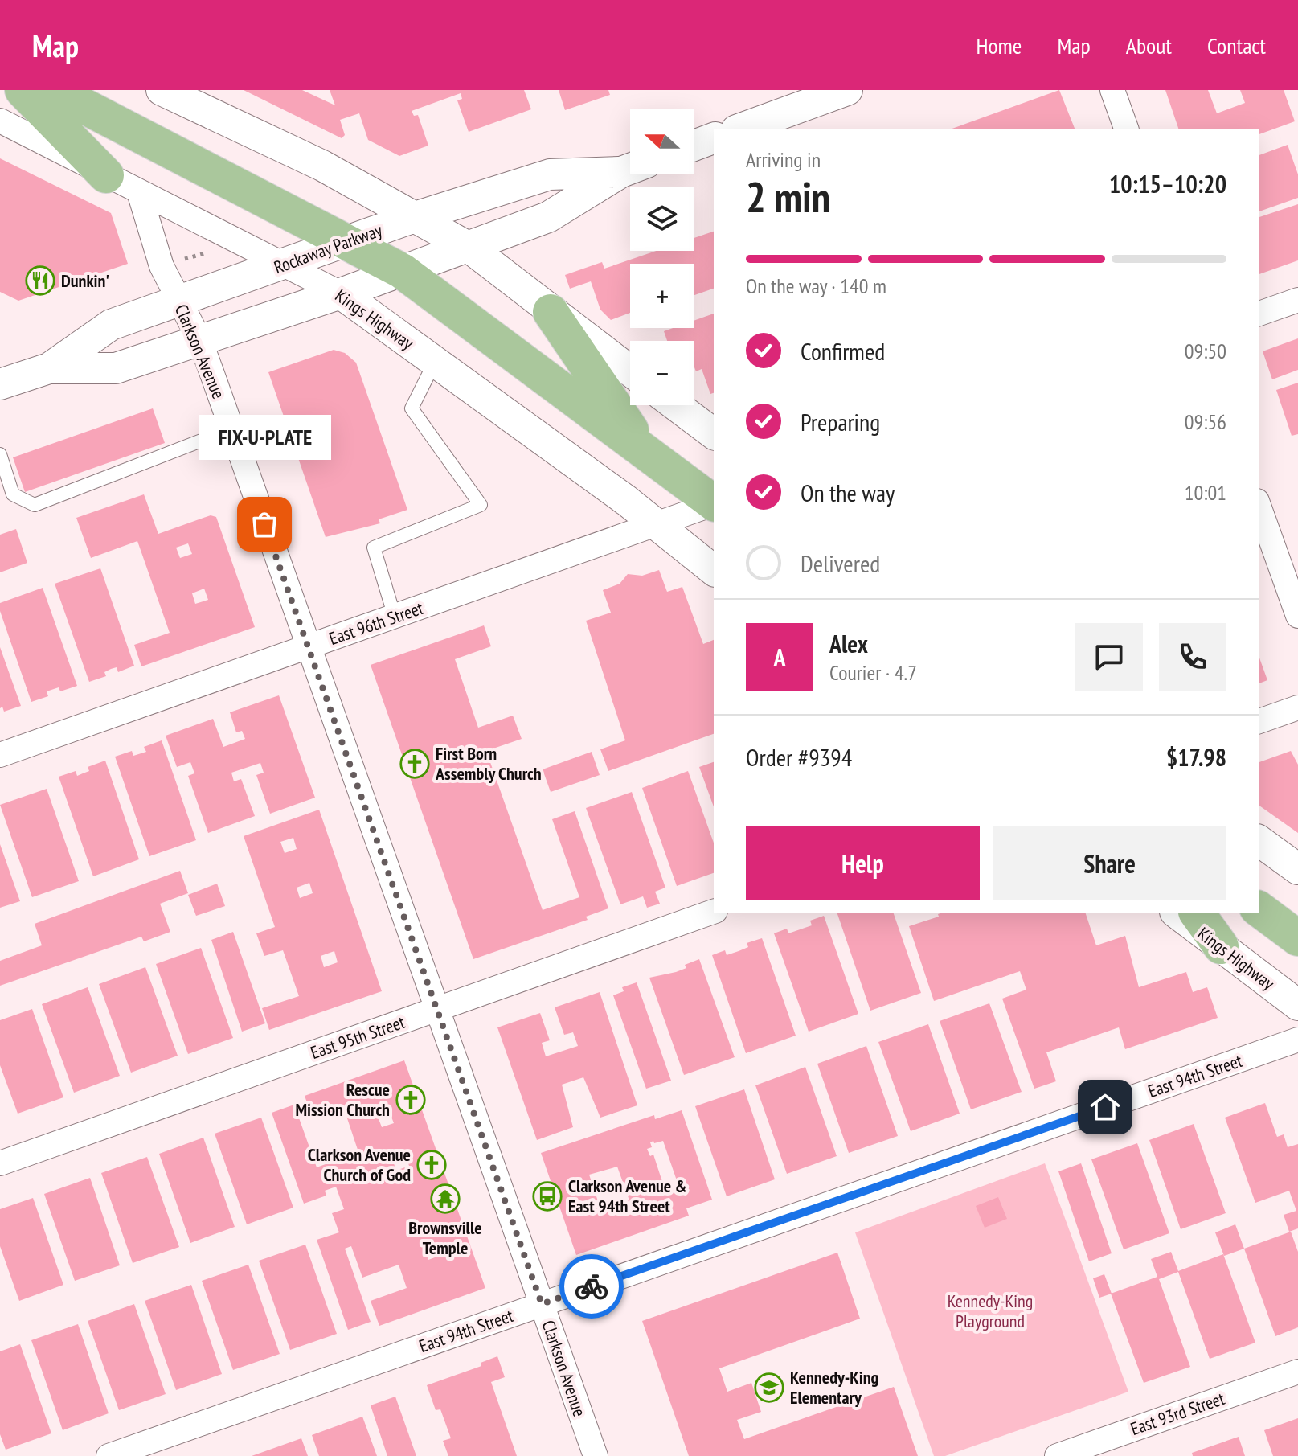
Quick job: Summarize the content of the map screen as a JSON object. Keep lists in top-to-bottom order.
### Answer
{
  "streets": {
    "street": [
      "Rockaway Parkway",
      "Kings Highway",
      "Clarkson Avenue",
      "East 96th Street",
      "East 95th Street",
      "East 94th Street",
      "East 93rd Street"
    ]
  },
  "crossings": [
    ["Rockaway Parkway", "Kings Highway"],
    ["Rockaway Parkway", "Clarkson Avenue"],
    ["Kings Highway", "Clarkson Avenue"],
    ["Kings Highway", "East 96th Street"],
    ["Clarkson Avenue", "East 96th Street"],
    ["Clarkson Avenue", "East 95th Street"],
    ["Clarkson Avenue", "East 94th Street"]
  ],
  "parks": ["Kennedy-King Playground"],
  "places": {
    "restaurant": ["Dunkin'"],
    "other": ["FIX-U-PLATE"],
    "church": ["First Born Assembly Church", "Rescue Mission Church", "Clarkson Avenue Church of God"],
    "bus stop": ["Clarkson Avenue & East 94th Street"],
    "temple": ["Brownsville Temple"],
    "school or university": ["Kennedy-King Elementary"]
  },
  "north": "left",
  "page": {
    "header": "Map",
    "nav": [
      "Home",
      "Map",
      "About",
      "Contact"
    ],
    "map_buttons": ["+", "−"],
    "heading": ["2 min", "Arriving in", "10:15–10:20"],
    "panel": [
      "Alex",
      "Courier · 4.7",
      "Order #9394",
      "$17.98"
    ],
    "bar": "On the way · 140 m",
    "list": [
      ["Confirmed", "09:50"],
      ["Preparing", "09:56"],
      ["On the way", "10:01"],
      "Delivered"
    ],
    "bubble": "FIX-U-PLATE",
    "round": "A",
    "buttons": ["Help", "Share"]
  }
}
